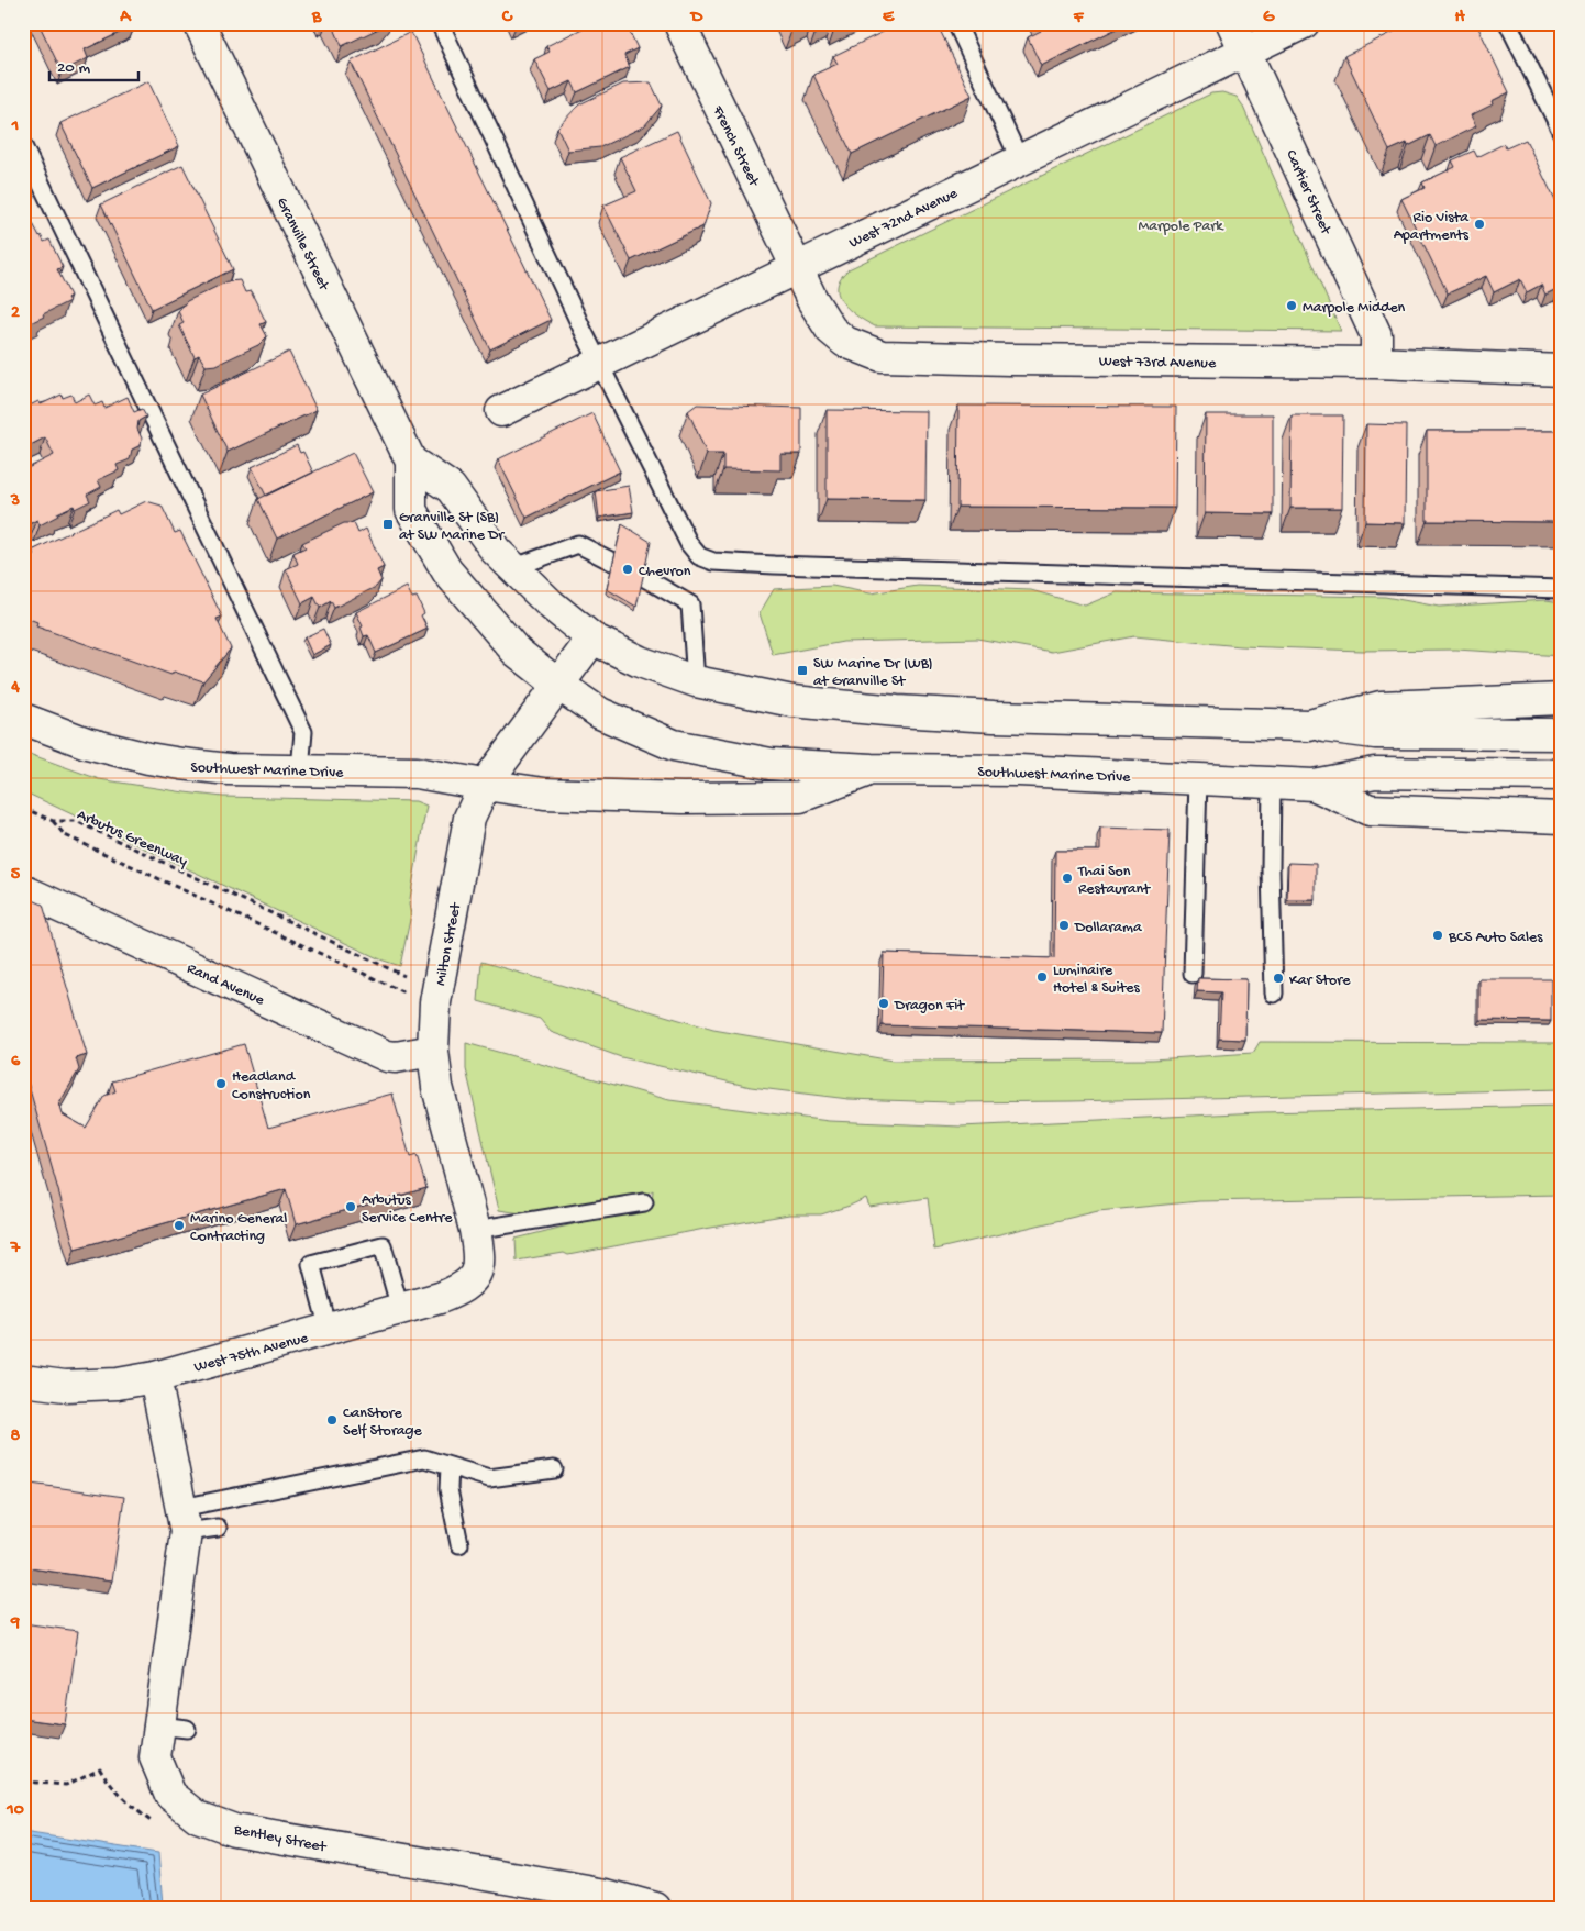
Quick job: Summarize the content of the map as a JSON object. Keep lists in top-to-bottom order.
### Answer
{
  "streets": {
    "street": [
      "French Street",
      "Cartier Street",
      "West 72nd Avenue",
      "Granville Street",
      "West 73rd Avenue",
      "Southwest Marine Drive",
      "Milton Street",
      "Rand Avenue",
      "West 75th Avenue",
      "Bentley Street"
    ],
    "path": ["Arbutus Greenway"]
  },
  "crossings": [
    ["French Street", "West 72nd Avenue"],
    ["French Street", "West 73rd Avenue"],
    ["Cartier Street", "West 72nd Avenue"],
    ["Cartier Street", "West 73rd Avenue"],
    ["West 72nd Avenue", "West 73rd Avenue"],
    ["Granville Street", "Southwest Marine Drive"],
    ["Granville Street", "Milton Street"],
    ["Southwest Marine Drive", "Milton Street"],
    ["Milton Street", "Rand Avenue"],
    ["Milton Street", "West 75th Avenue"],
    ["West 75th Avenue", "Bentley Street"]
  ],
  "parks": ["Marpole Park"],
  "places": {
    "other": [
      "Rio Vista Apartments",
      "Marpole Midden",
      "Chevron",
      "Thai Son Restaurant",
      "Dollarama",
      "BCS Auto Sales",
      "Luminaire Hotel & Suites",
      "Kar Store",
      "Dragon Fit",
      "Headland Construction",
      "Arbutus Service Centre",
      "Marino General Contracting",
      "CanStore Self Storage"
    ],
    "transit": ["Granville St (SB) at SW Marine Dr", "SW Marine Dr (WB) at Granville St"]
  },
  "scale_bar": "20 m",
  "grid": {
    "columns": [
      "A",
      "B",
      "C",
      "D",
      "E",
      "F",
      "G",
      "H"
    ],
    "rows": [
      "1",
      "2",
      "3",
      "4",
      "5",
      "6",
      "7",
      "8",
      "9",
      "10"
    ]
  }
}
